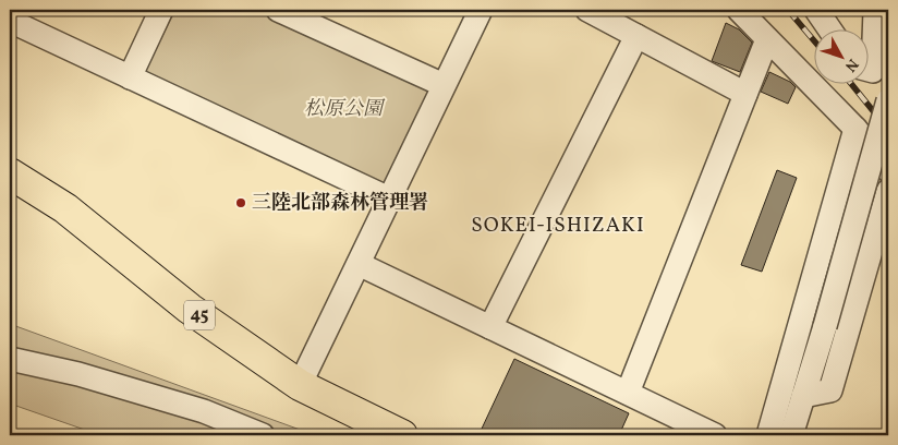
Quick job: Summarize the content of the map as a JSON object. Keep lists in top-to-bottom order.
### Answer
{
  "streets": {
    "highway": ["45"]
  },
  "districts": ["SOKEI-ISHIZAKI"],
  "parks": ["松原公園"],
  "places": ["三陸北部森林管理署"],
  "north": "bottom right"
}
